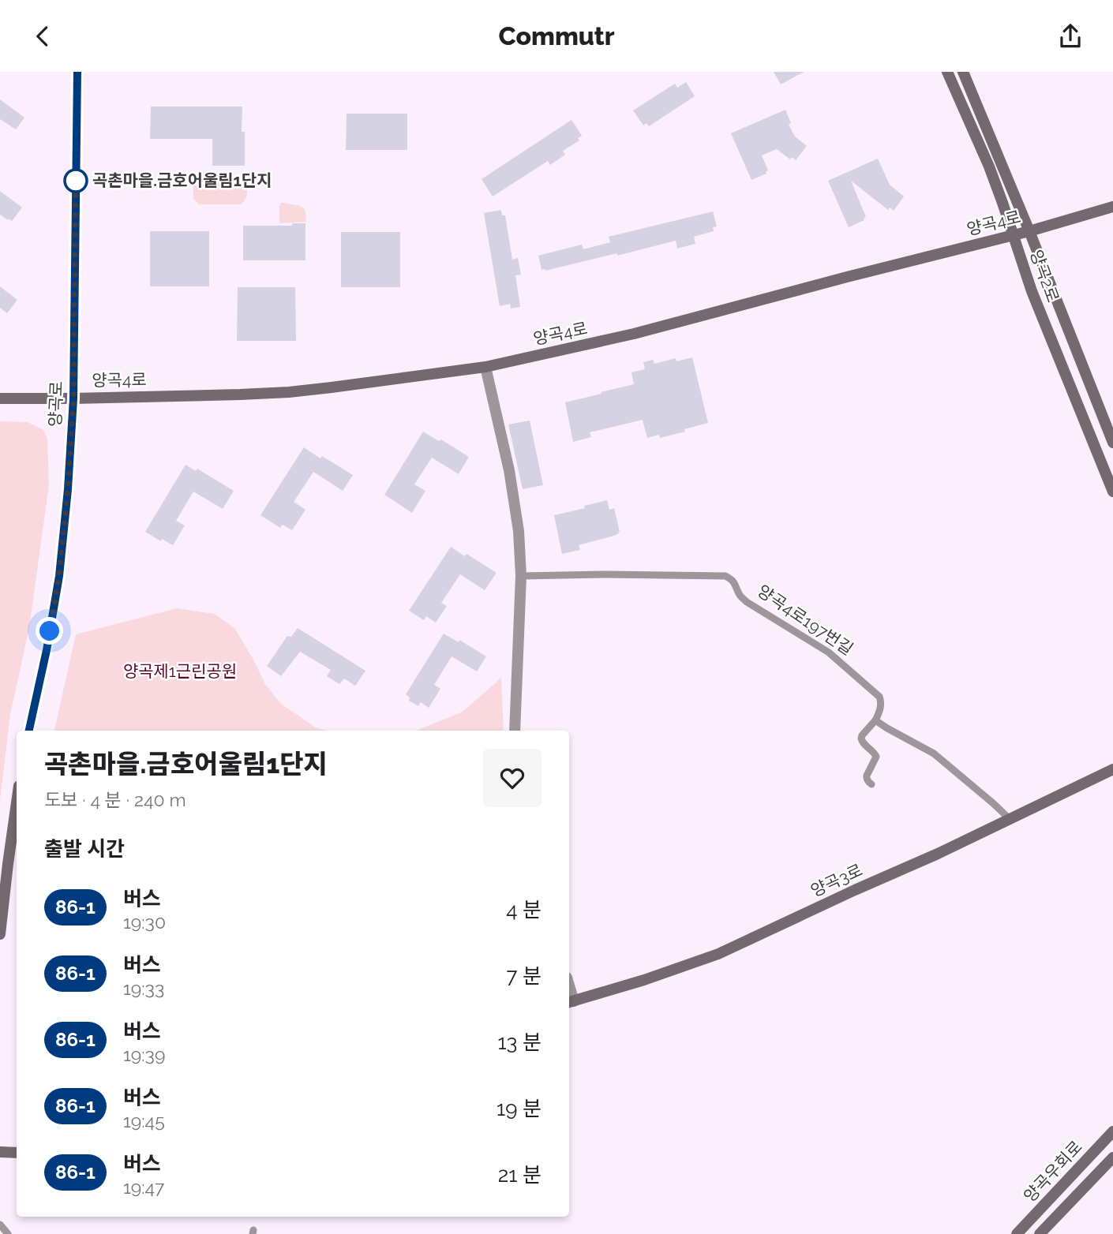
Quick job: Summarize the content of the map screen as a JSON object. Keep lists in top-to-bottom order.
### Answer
{
  "streets": {
    "street": [
      "양곡4로",
      "양곡2로",
      "양곡로",
      "양곡3로",
      "양곡우회로"
    ],
    "lane": ["양곡4로197번길"]
  },
  "crossings": [
    ["양곡4로", "양곡2로"],
    ["양곡4로", "양곡로"]
  ],
  "parks": ["양곡제1근린공원"],
  "places": ["곡촌마을.금호어울림1단지"],
  "lines": ["bus line 86-1"],
  "page": {
    "header": "Commutr",
    "heading": [
      ["곡촌마을.금호어울림1단지", "도보 · 4 분 · 240 m"],
      "출발 시간"
    ],
    "list": [
      {
        "mark": "86-1",
        "name": "버스",
        "note": "19:30",
        "value": "4 분"
      },
      {
        "mark": "86-1",
        "name": "버스",
        "note": "19:33",
        "value": "7 분"
      },
      {
        "mark": "86-1",
        "name": "버스",
        "note": "19:39",
        "value": "13 분"
      },
      {
        "mark": "86-1",
        "name": "버스",
        "note": "19:45",
        "value": "19 분"
      },
      {
        "mark": "86-1",
        "name": "버스",
        "note": "19:47",
        "value": "21 분"
      }
    ]
  }
}
